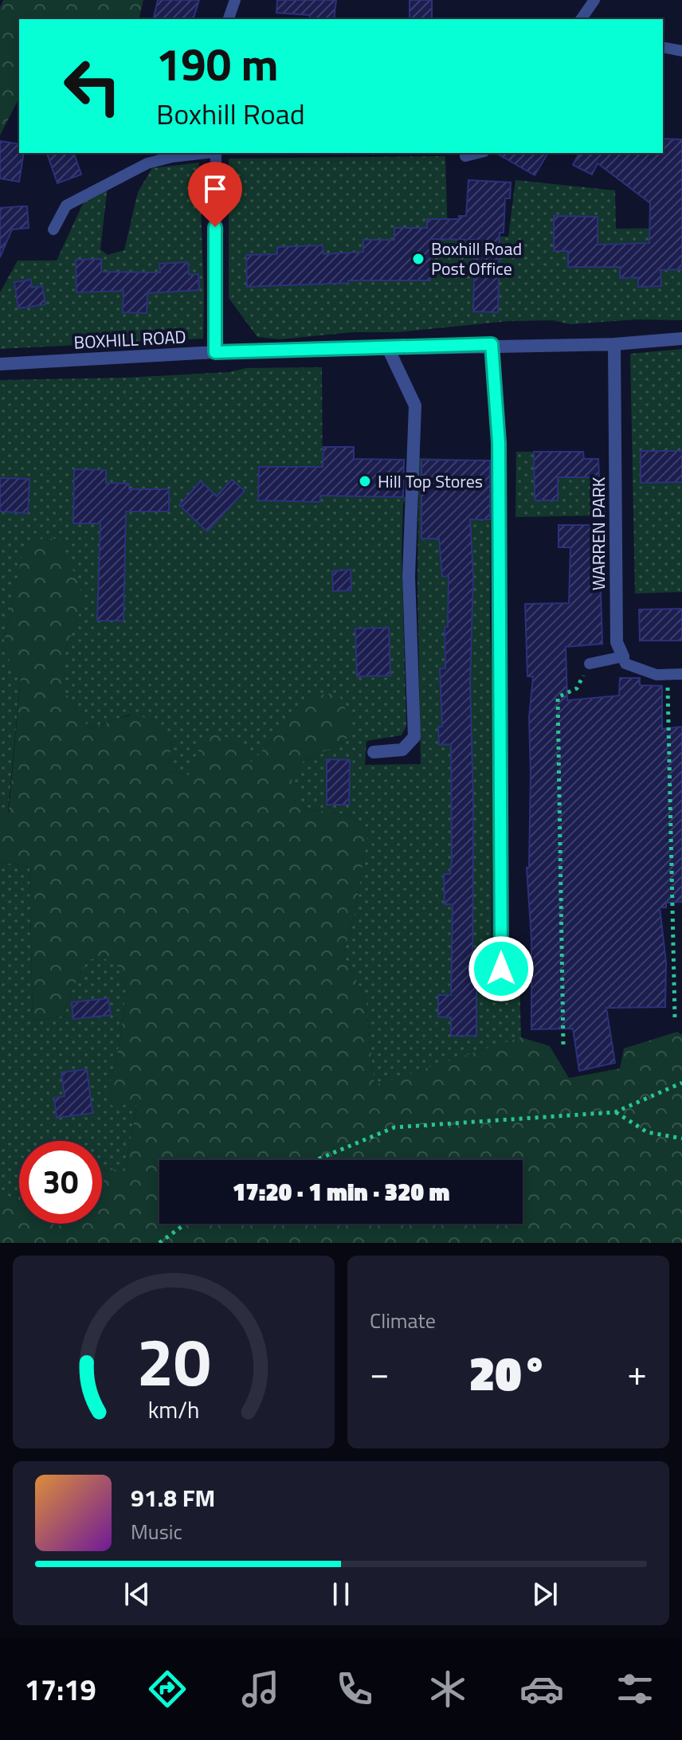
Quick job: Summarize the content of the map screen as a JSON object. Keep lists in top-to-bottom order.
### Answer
{
  "streets": {
    "street": ["BOXHILL ROAD", "WARREN PARK"]
  },
  "crossings": [
    ["BOXHILL ROAD", "WARREN PARK"]
  ],
  "places": ["Boxhill Road Post Office", "Hill Top Stores"],
  "page": {
    "turn": ["190 m", "Boxhill Road"],
    "limit": "30",
    "trip": "17:20 · 1 min · 320 m",
    "tile": "Climate",
    "heat": ["−", "20°", "+"],
    "song": ["91.8 FM", "Music"],
    "tabs": "17:19",
    "gauge": ["20", "km/h"]
  }
}
